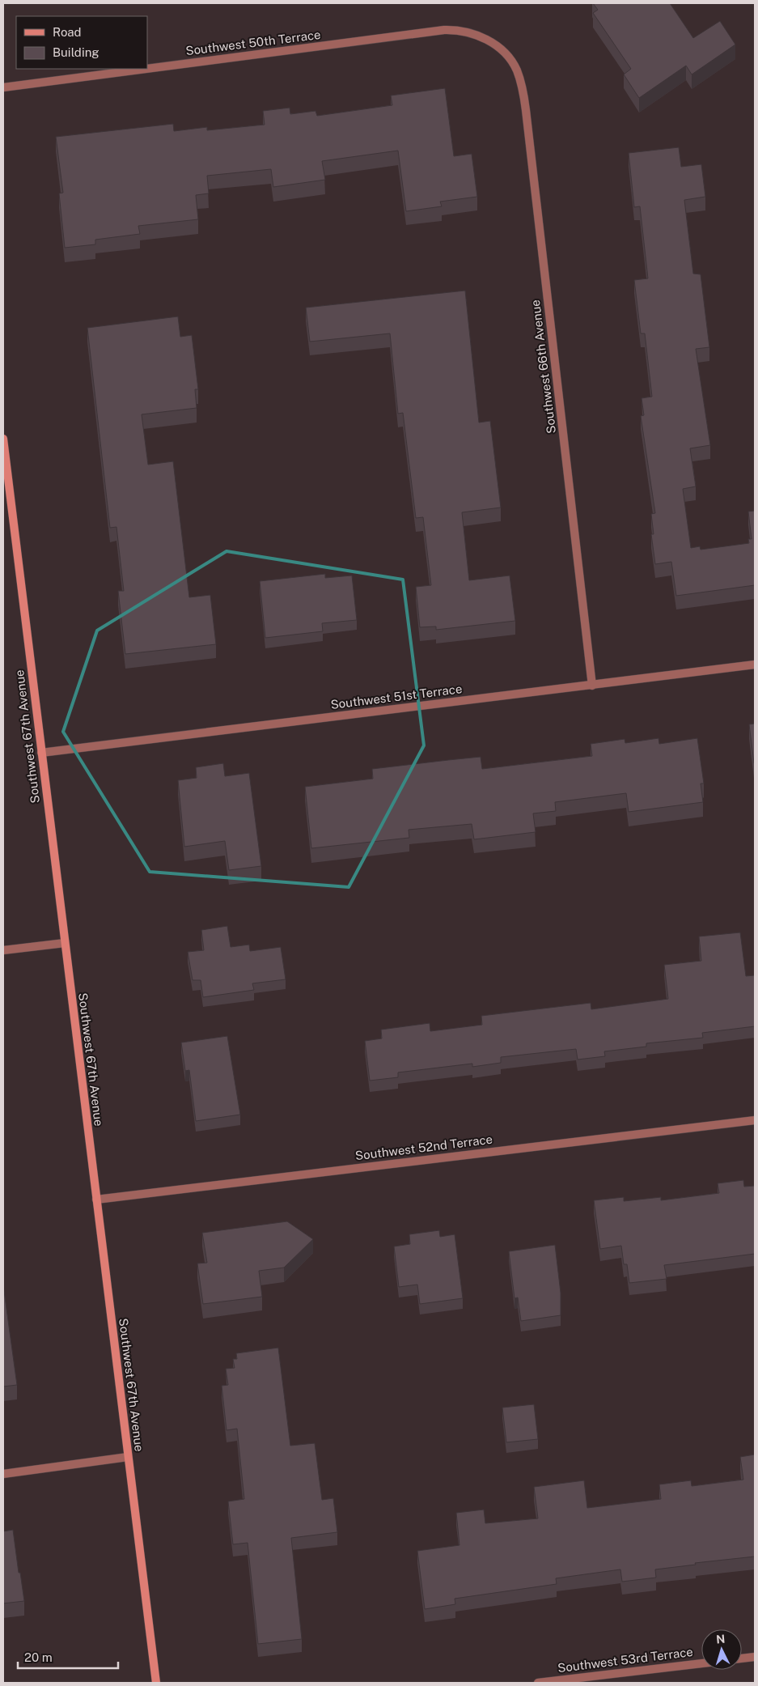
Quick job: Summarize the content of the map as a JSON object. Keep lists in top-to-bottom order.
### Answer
{
  "streets": {
    "main road": ["Southwest 67th Avenue"],
    "street": [
      "Southwest 50th Terrace",
      "Southwest 66th Avenue",
      "Southwest 51st Terrace",
      "Southwest 52nd Terrace",
      "Southwest 53rd Terrace"
    ]
  },
  "crossings": [
    ["Southwest 50th Terrace", "Southwest 66th Avenue"],
    ["Southwest 66th Avenue", "Southwest 51st Terrace"],
    ["Southwest 51st Terrace", "Southwest 67th Avenue"],
    ["Southwest 67th Avenue", "Southwest 52nd Terrace"]
  ],
  "legend": ["Road", "Building"],
  "scale_bar": "20 m",
  "north": "top"
}
